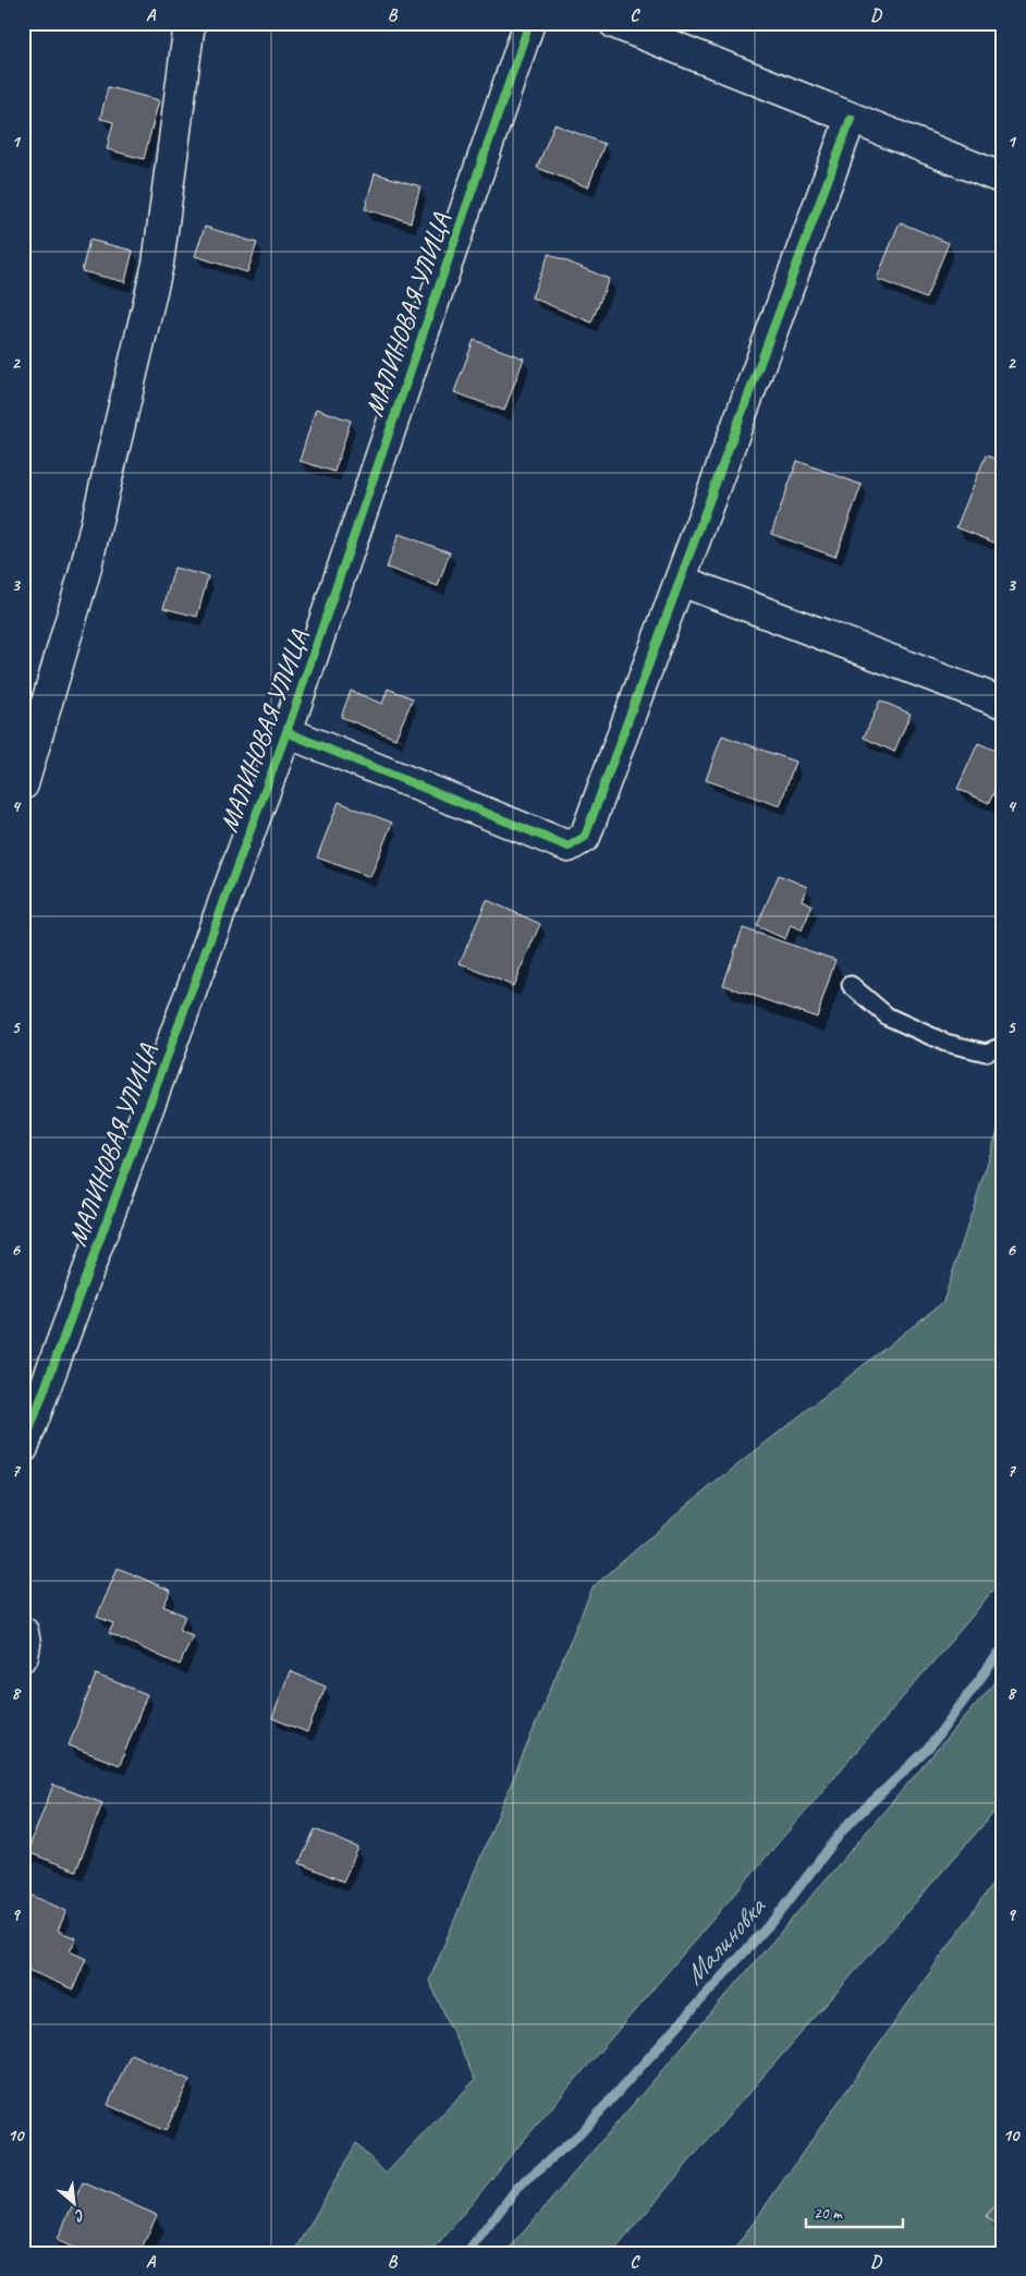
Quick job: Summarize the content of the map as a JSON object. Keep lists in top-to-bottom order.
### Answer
{
  "streets": {
    "street": ["МАЛИНОВАЯ УЛИЦА"]
  },
  "water": ["Малиновка"],
  "scale_bar": "20 m",
  "north": "bottom right",
  "grid": {
    "columns": [
      "A",
      "B",
      "C",
      "D"
    ],
    "rows": [
      "1",
      "2",
      "3",
      "4",
      "5",
      "6",
      "7",
      "8",
      "9",
      "10"
    ]
  }
}
